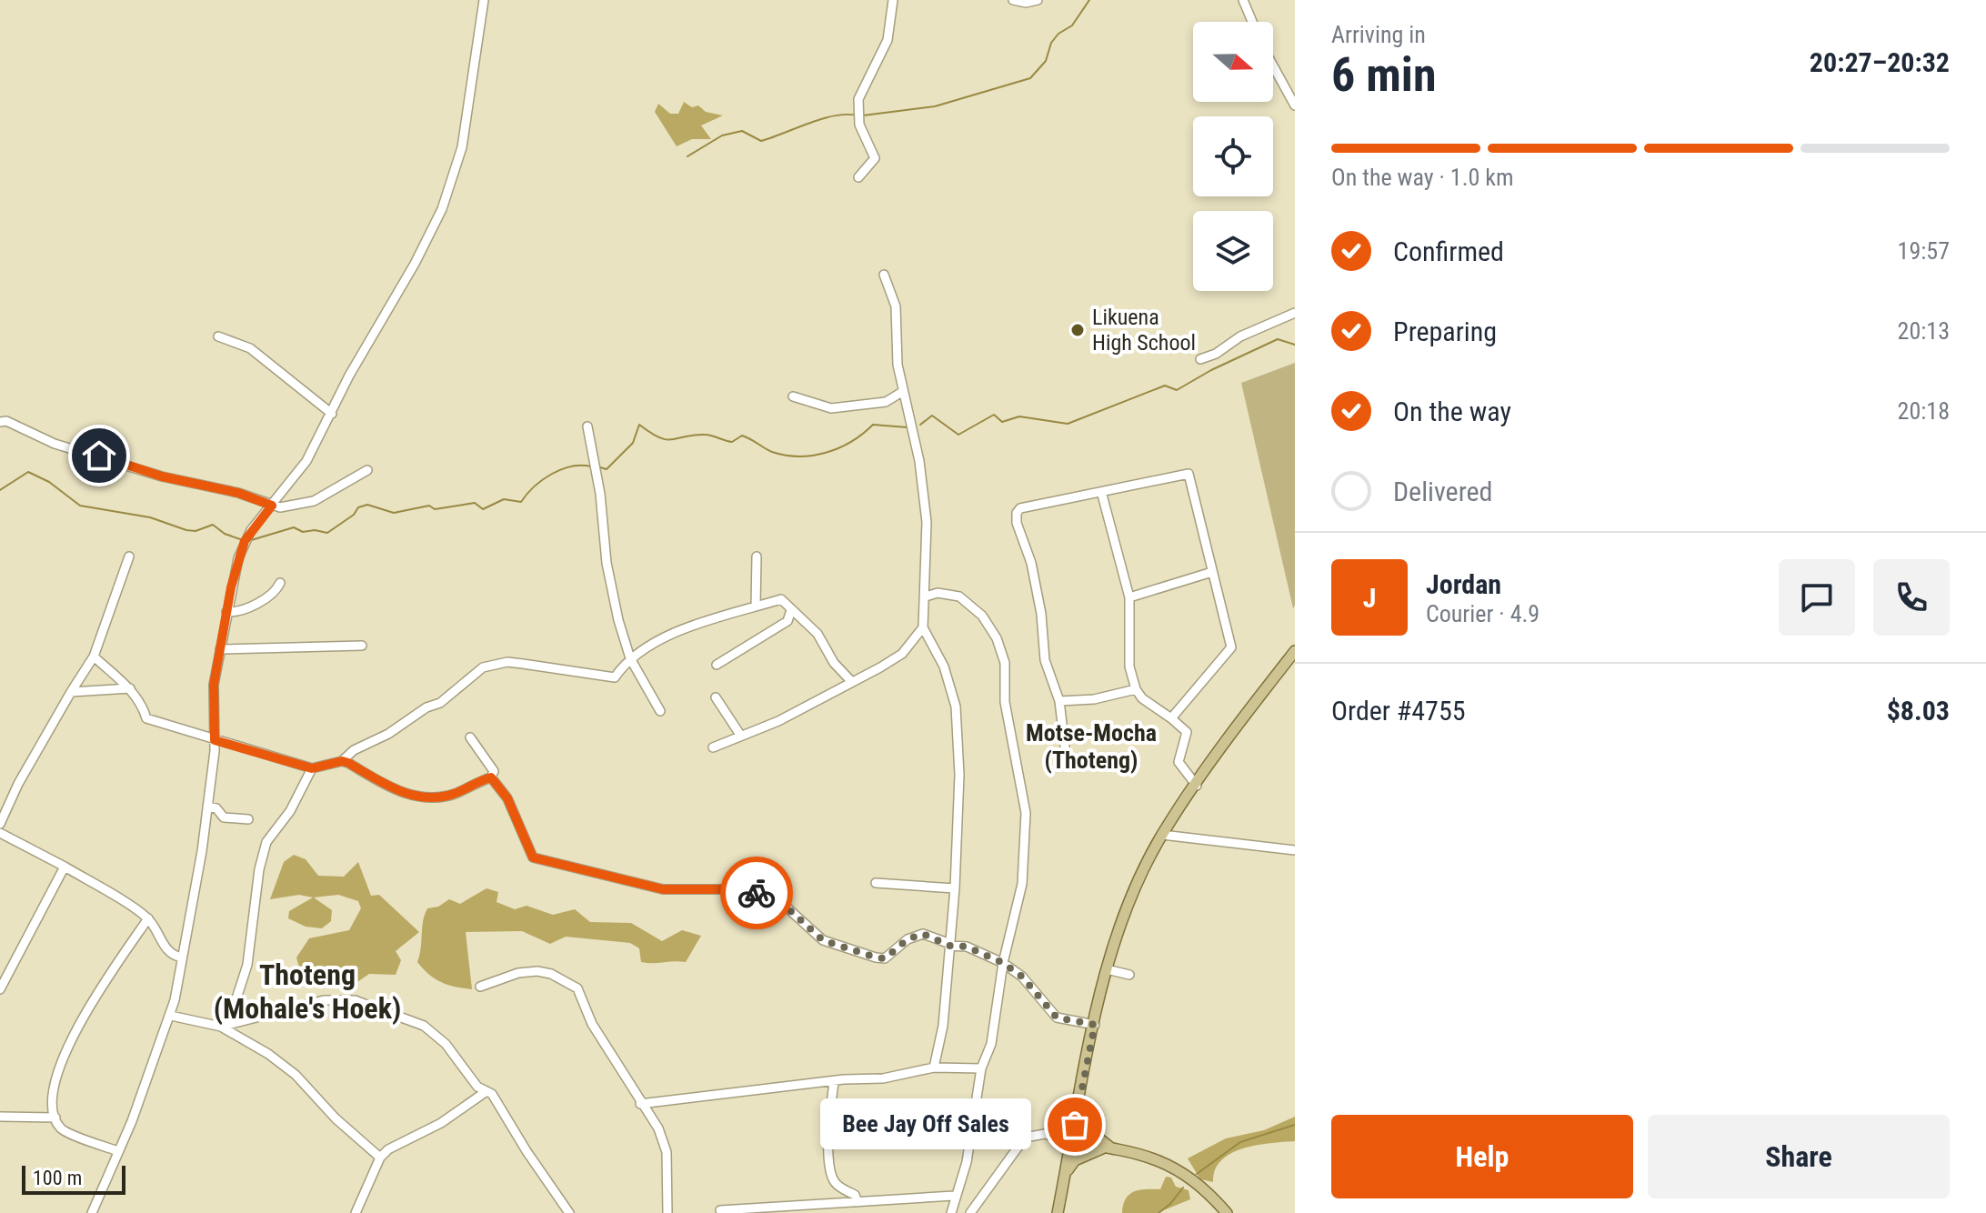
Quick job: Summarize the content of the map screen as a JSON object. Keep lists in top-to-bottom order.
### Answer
{
  "districts": ["Motse-Mocha (Thoteng)", "Thoteng (Mohale's Hoek)"],
  "places": ["Likuena High School", "Bee Jay Off Sales"],
  "scale_bar": "100 m",
  "north": "right",
  "page": {
    "heading": ["6 min", "Arriving in", "20:27–20:32"],
    "panel": [
      "Jordan",
      "Courier · 4.9",
      "Order #4755",
      "$8.03"
    ],
    "bar": "On the way · 1.0 km",
    "list": [
      ["Confirmed", "19:57"],
      ["Preparing", "20:13"],
      ["On the way", "20:18"],
      "Delivered"
    ],
    "round": "J",
    "bubble": "Bee Jay Off Sales",
    "buttons": ["Help", "Share"],
    "scale": "100 m"
  }
}
